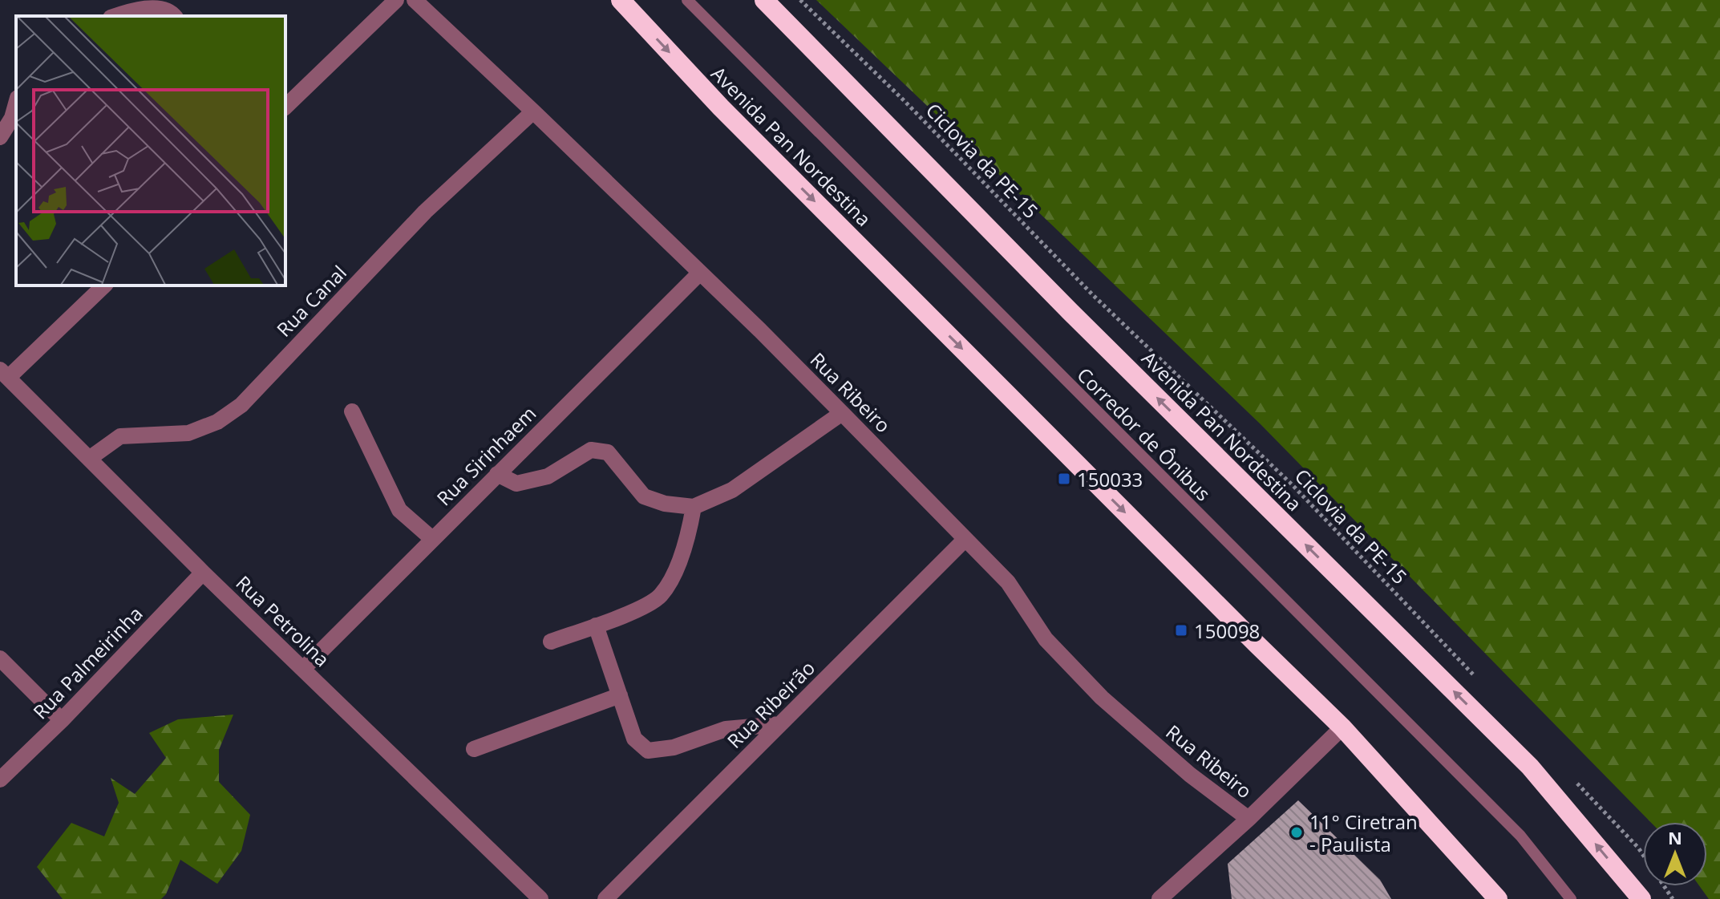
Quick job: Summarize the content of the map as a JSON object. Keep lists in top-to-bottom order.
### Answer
{
  "streets": {
    "highway": ["Avenida Pan Nordestina"],
    "street": [
      "Rua Canal",
      "Rua Ribeiro",
      "Rua Sirinhaem",
      "Rua Petrolina",
      "Rua Palmeirinha",
      "Rua Ribeirão"
    ],
    "lane": ["Corredor de Ônibus"],
    "path": ["Ciclovia da PE-15"]
  },
  "crossings": [
    ["Rua Canal", "Rua Ribeiro"],
    ["Rua Canal", "Rua Petrolina"],
    ["Rua Ribeiro", "Rua Sirinhaem"],
    ["Rua Ribeiro", "Rua Ribeirão"],
    ["Rua Sirinhaem", "Rua Petrolina"],
    ["Rua Petrolina", "Rua Palmeirinha"]
  ],
  "places": {
    "transit": ["150033", "150098"],
    "other": ["11° Ciretran - Paulista"]
  },
  "north": "top"
}
